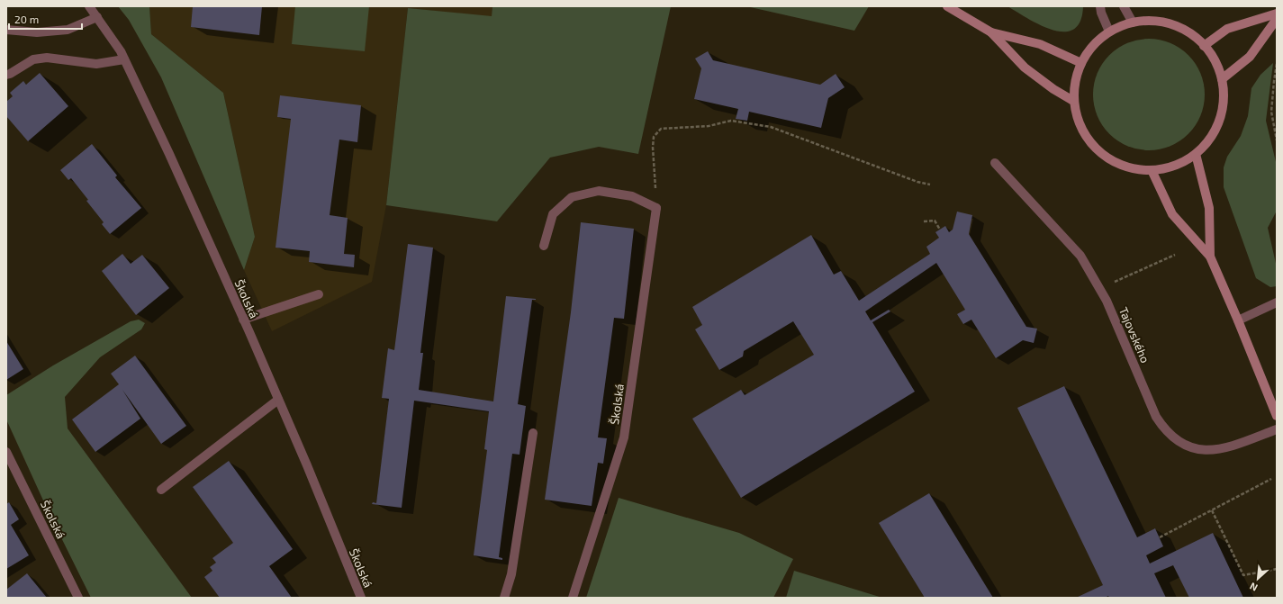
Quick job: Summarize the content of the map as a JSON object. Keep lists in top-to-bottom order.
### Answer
{
  "streets": {
    "street": ["Školská", "Tajovského"]
  },
  "scale_bar": "20 m",
  "north": "bottom left"
}
